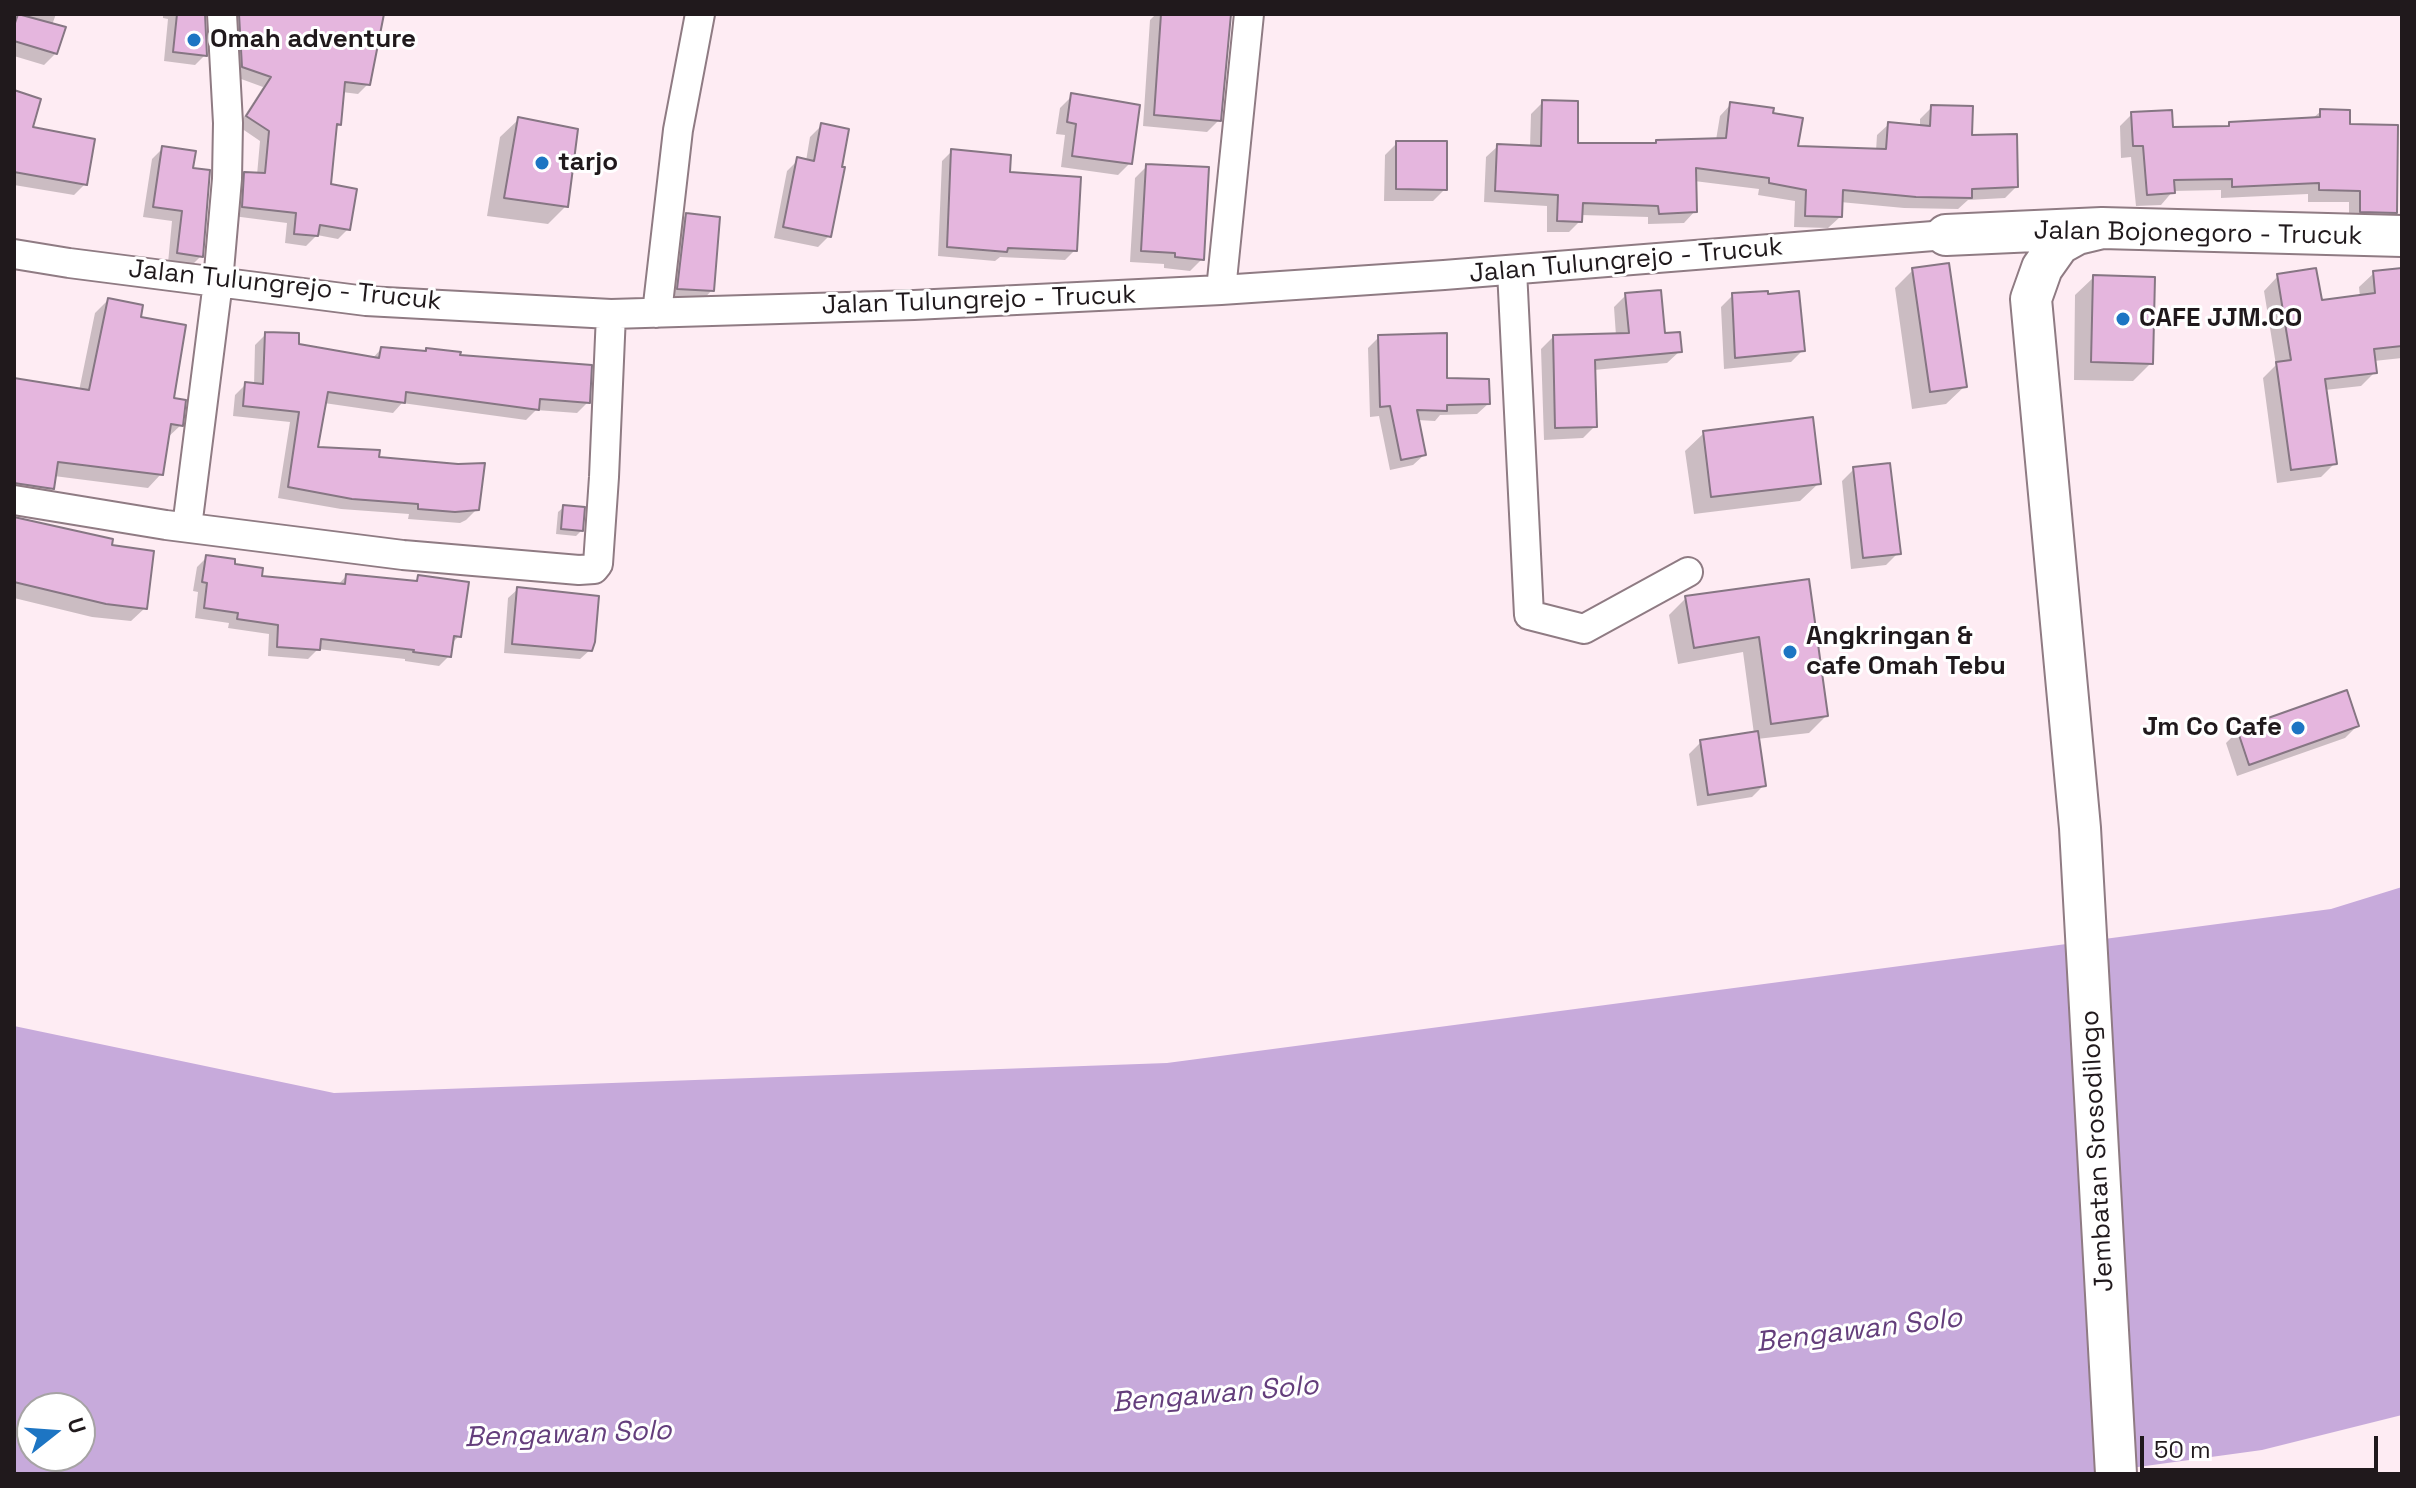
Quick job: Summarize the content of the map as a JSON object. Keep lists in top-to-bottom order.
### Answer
{
  "streets": {
    "street": ["Jalan Bojonegoro - Trucuk", "Jalan Tulungrejo - Trucuk", "Jembatan Srosodilogo"]
  },
  "crossings": [
    ["Jalan Bojonegoro - Trucuk", "Jalan Tulungrejo - Trucuk"]
  ],
  "water": ["Bengawan Solo"],
  "places": [
    "Omah adventure",
    "tarjo",
    "CAFE JJM.CO",
    "Angkringan & cafe Omah Tebu",
    "Jm Co Cafe"
  ],
  "scale_bar": "50 m",
  "north": "right"
}
